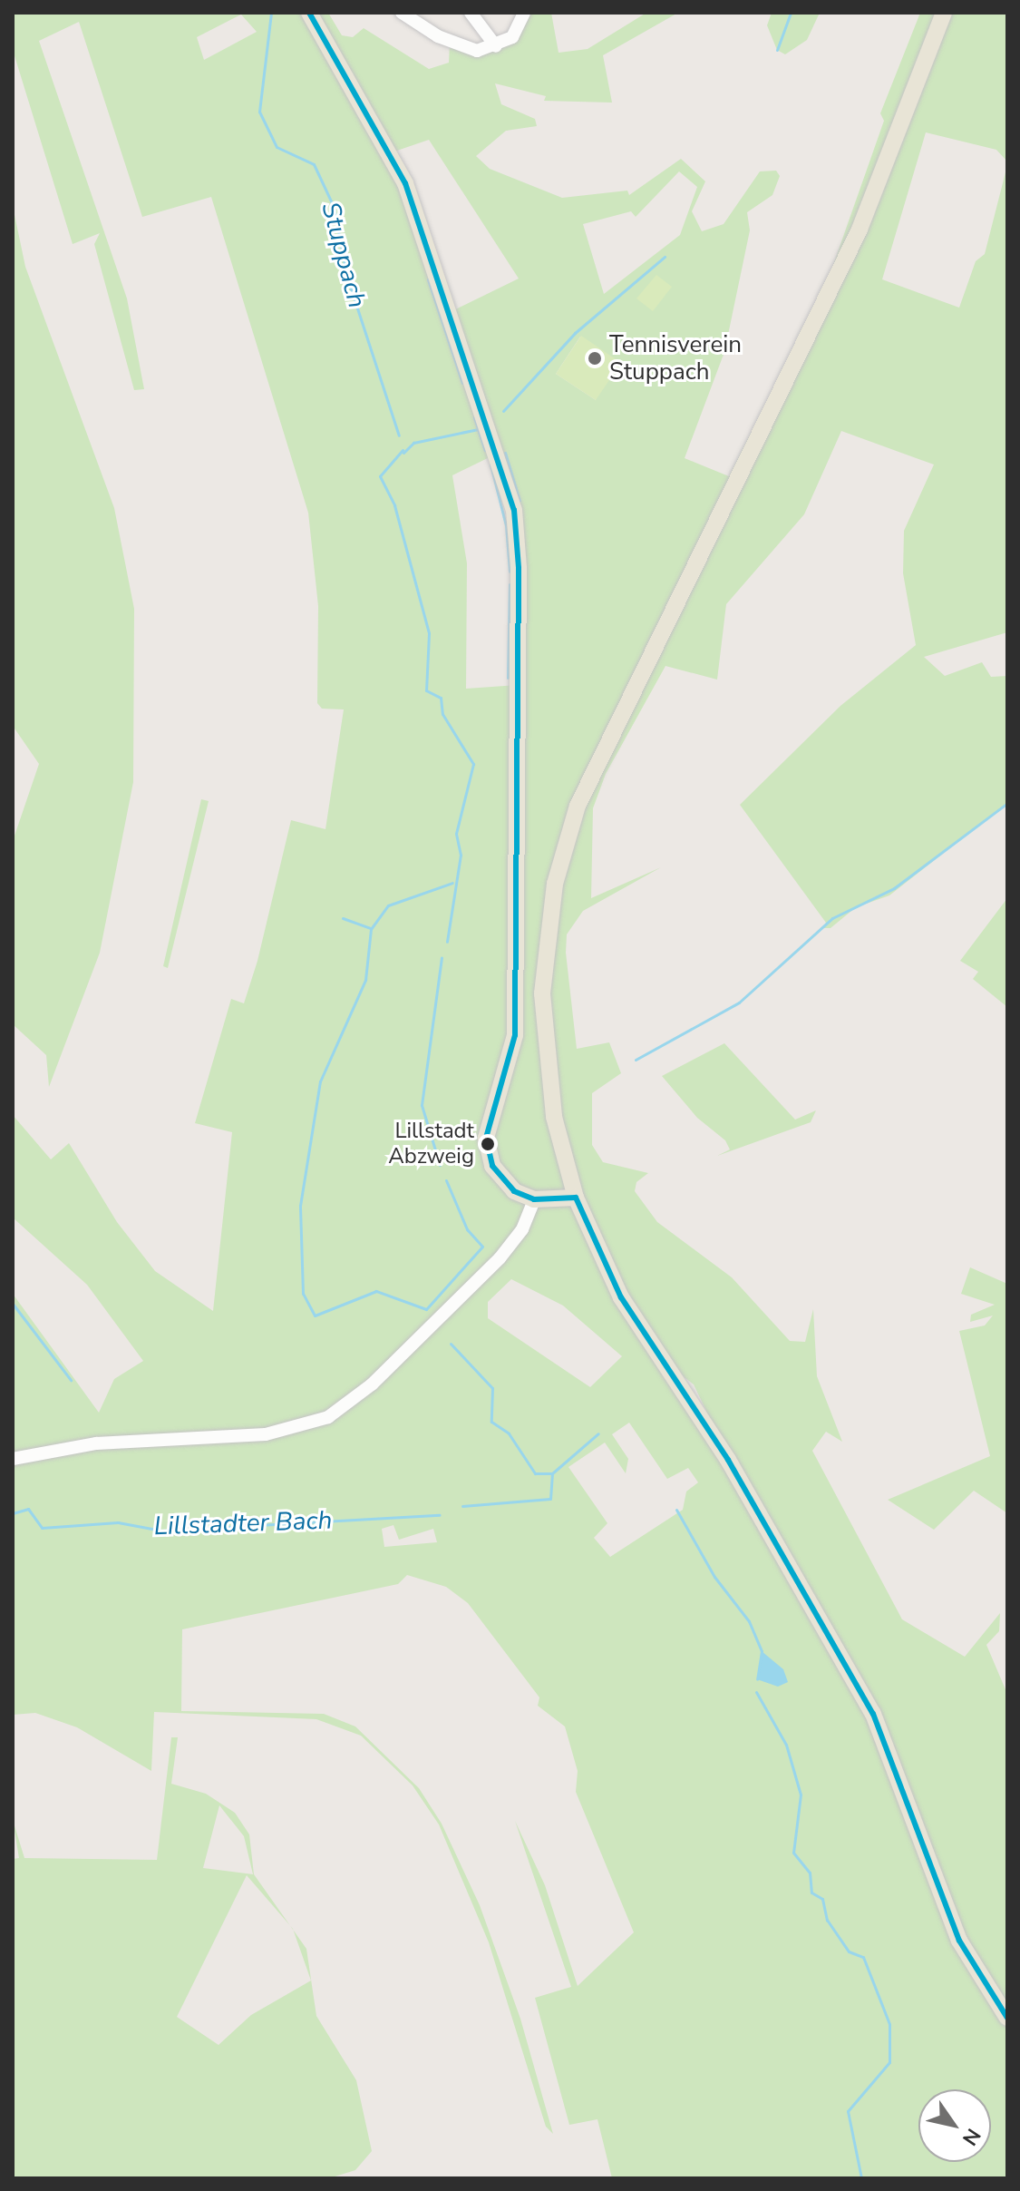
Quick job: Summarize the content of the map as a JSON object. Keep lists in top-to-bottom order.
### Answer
{
  "water": ["Stuppach", "Lillstadter Bach"],
  "places": ["Tennisverein Stuppach", "Lillstadt Abzweig"],
  "north": "bottom right"
}
